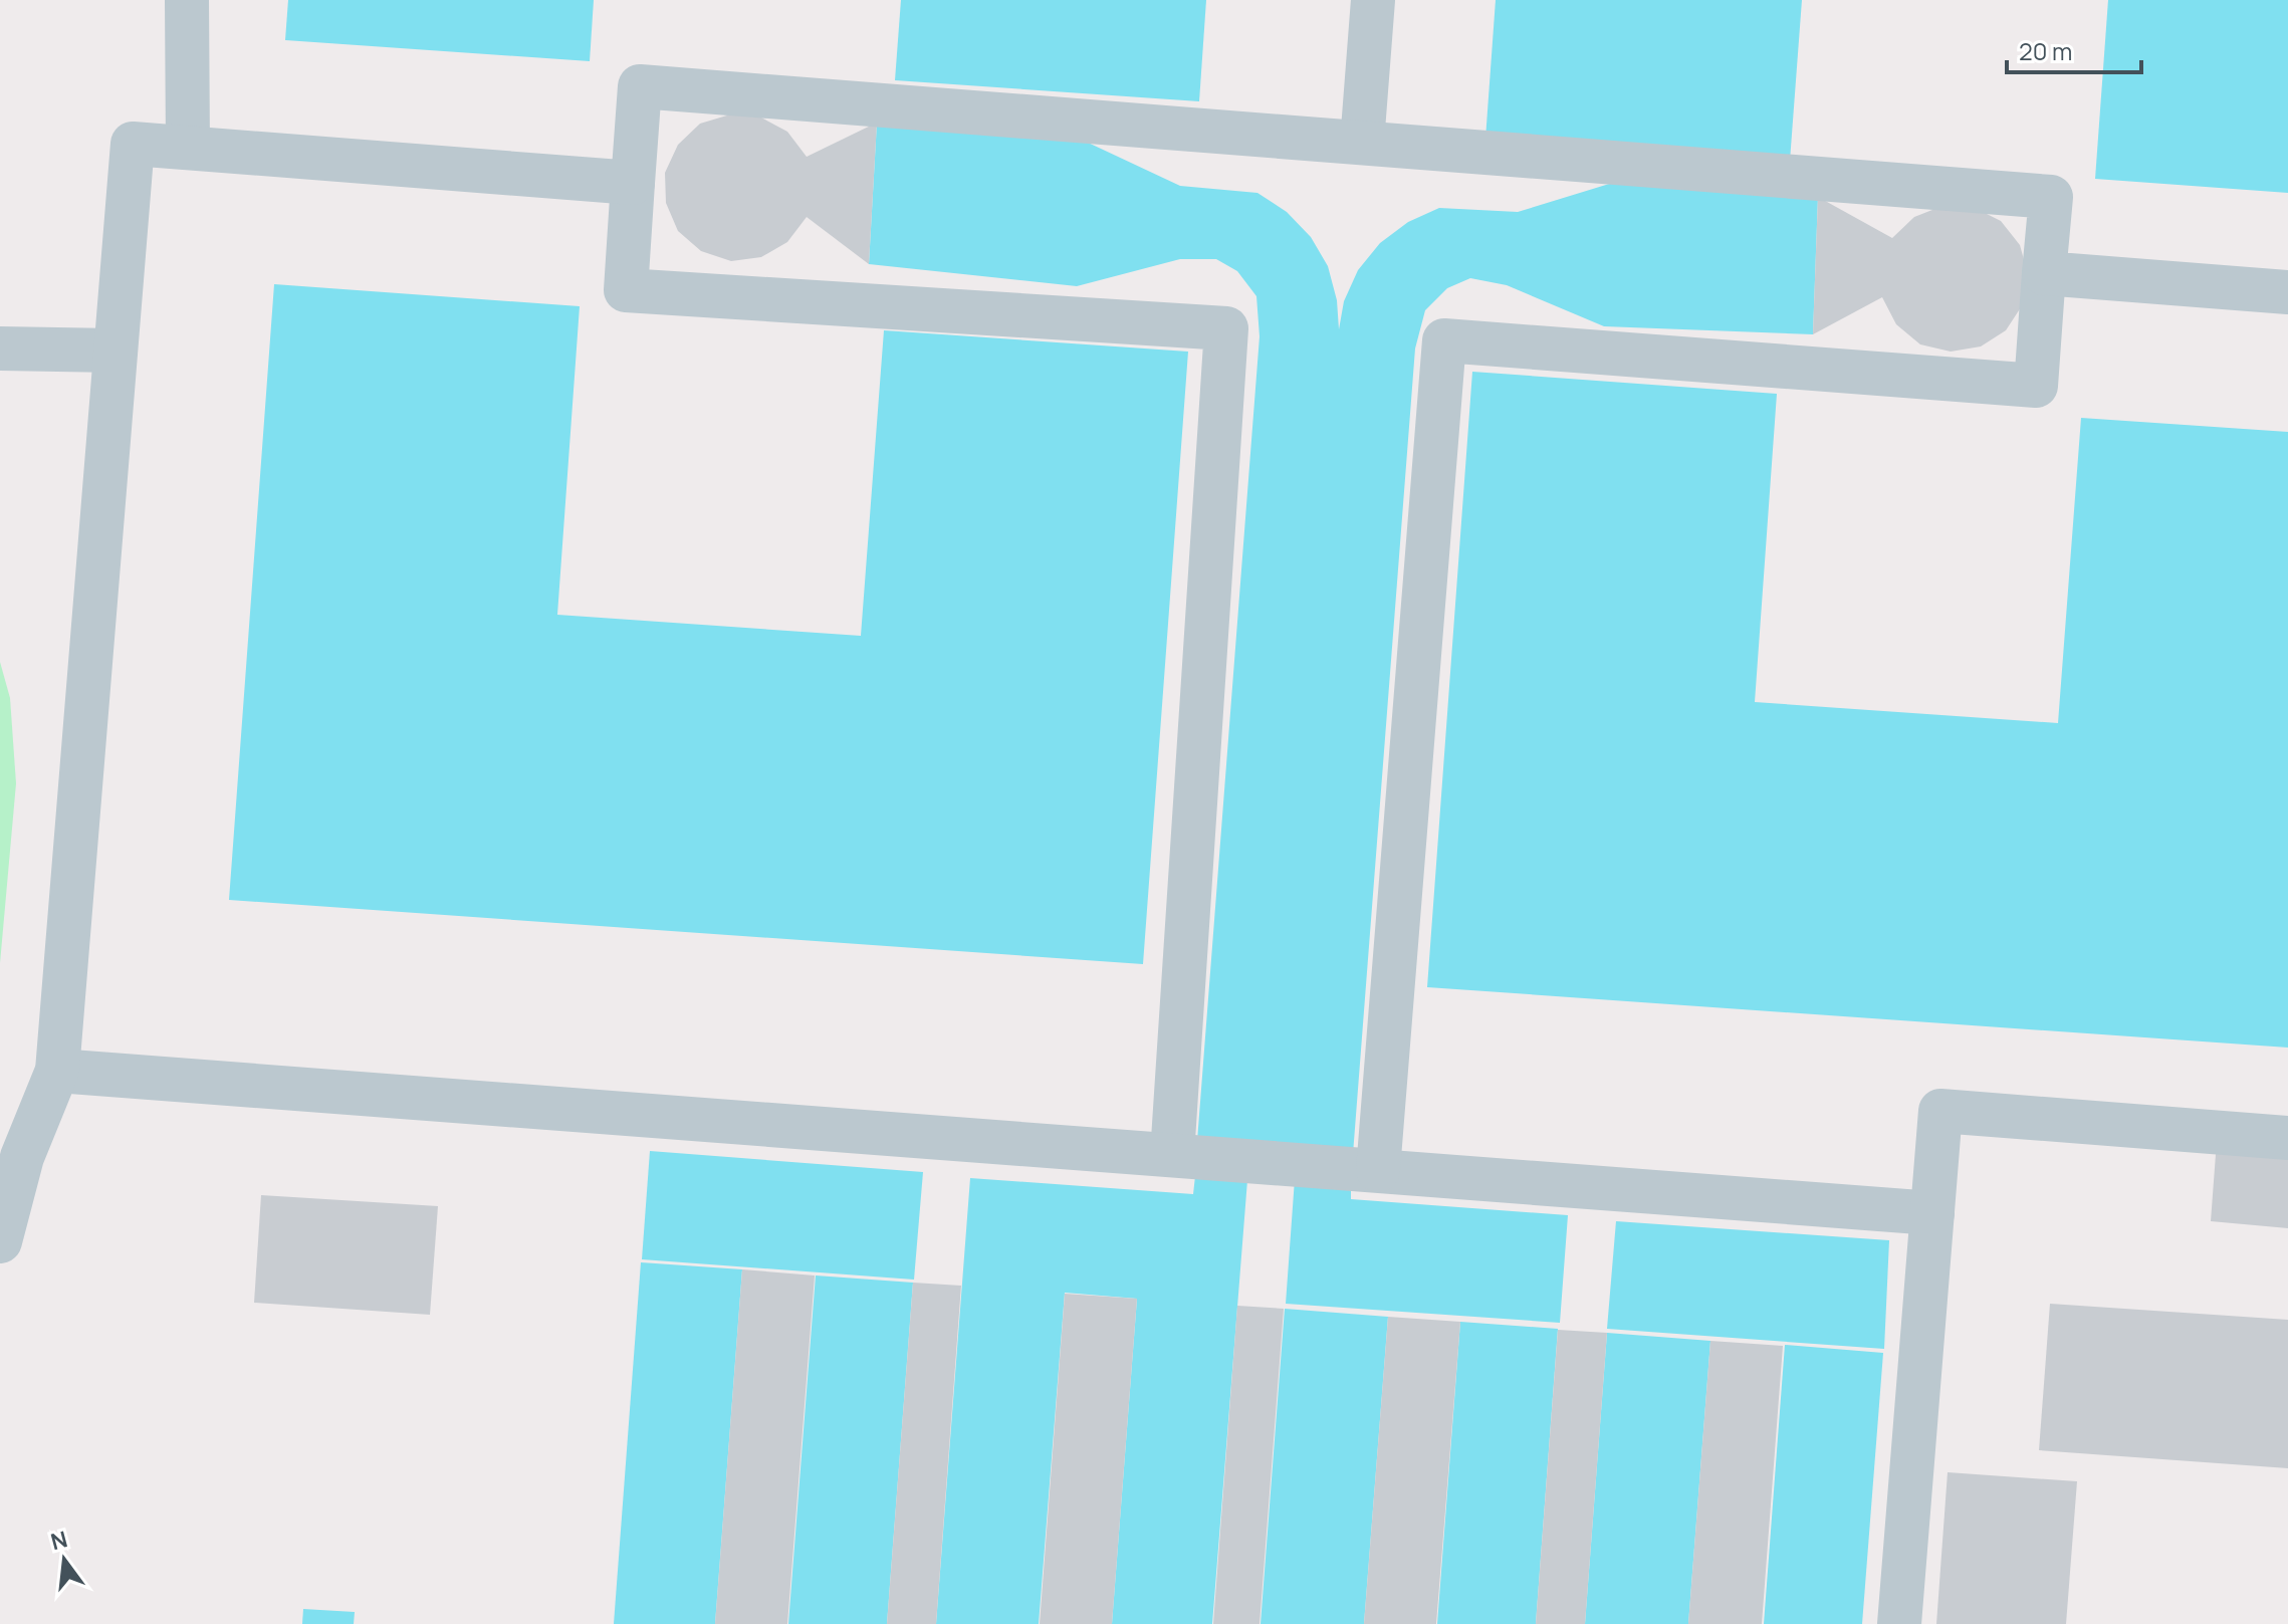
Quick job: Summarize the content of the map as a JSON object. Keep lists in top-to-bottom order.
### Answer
{
  "scale_bar": "20 m",
  "north": "top"
}
